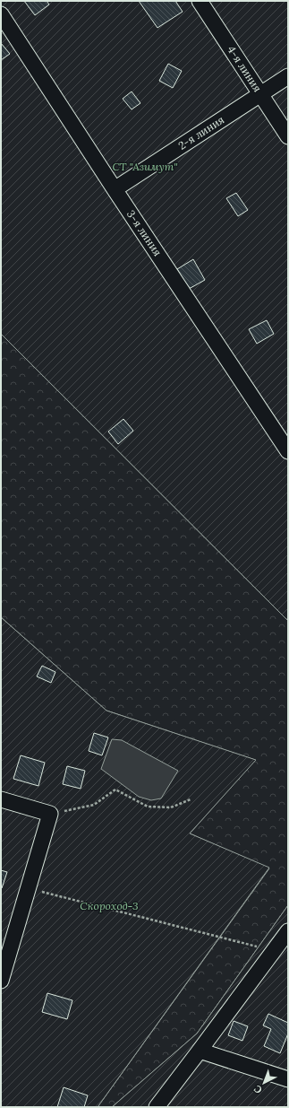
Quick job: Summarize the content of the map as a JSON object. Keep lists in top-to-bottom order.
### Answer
{
  "streets": {
    "street": ["4-я линия", "2-я линия", "3-я линия"]
  },
  "crossings": [
    ["4-я линия", "2-я линия"],
    ["2-я линия", "3-я линия"]
  ],
  "parks": ["СТ \"Азимут\"", "Скороход-3"],
  "north": "bottom left"
}
